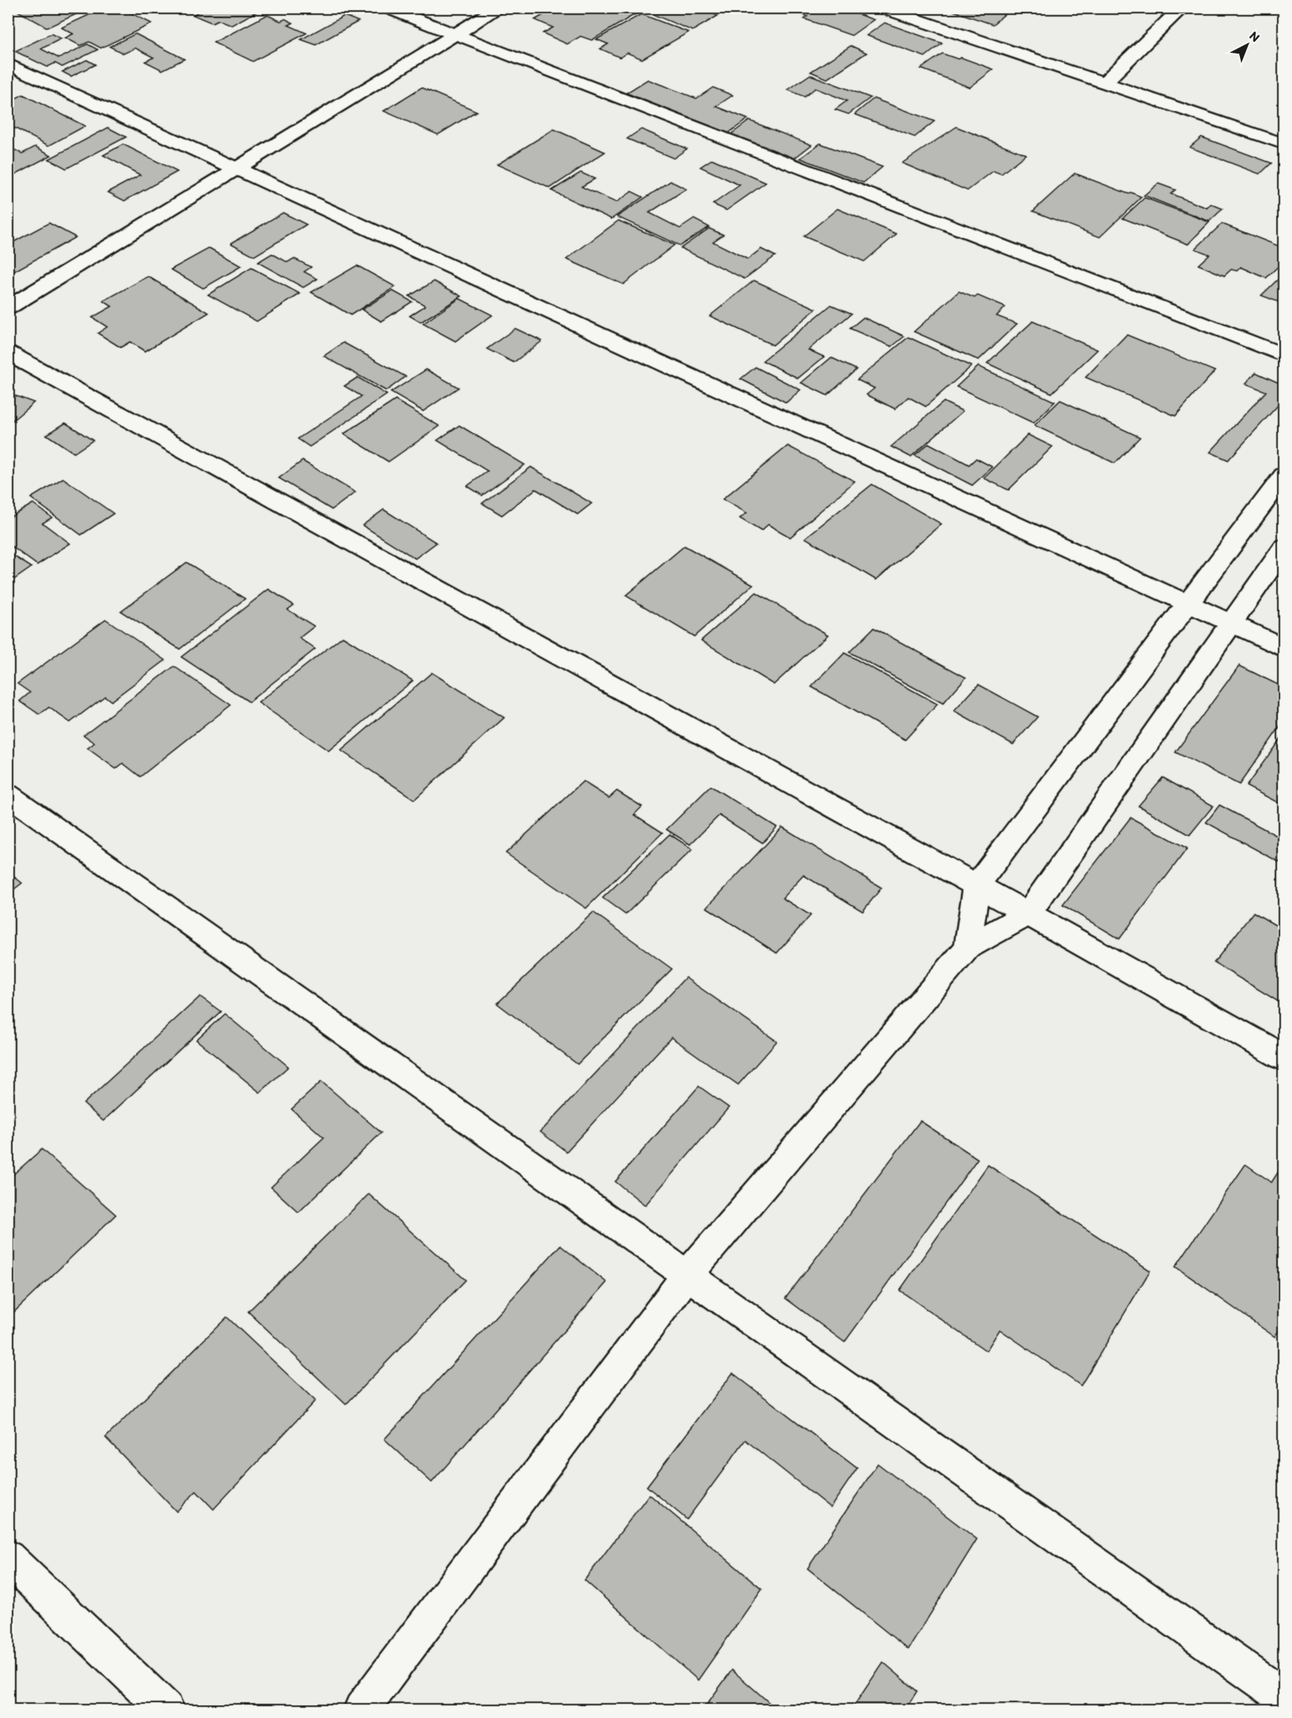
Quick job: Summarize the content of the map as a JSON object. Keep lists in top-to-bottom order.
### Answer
{
  "north": "top right"
}
